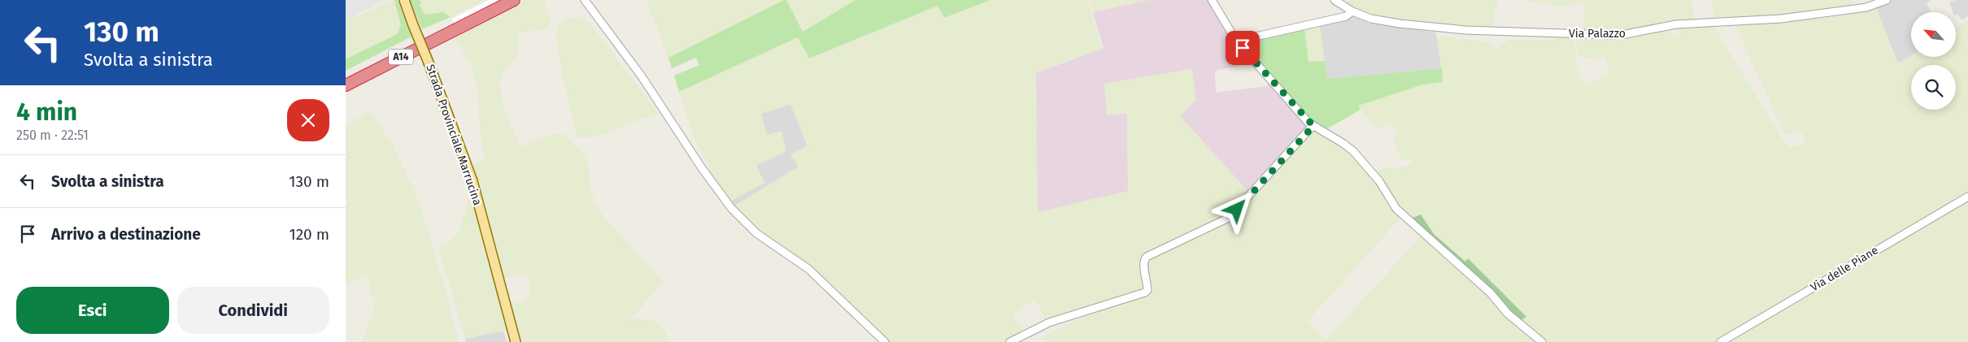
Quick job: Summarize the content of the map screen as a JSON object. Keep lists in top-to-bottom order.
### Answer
{
  "streets": {
    "highway": ["A14"],
    "main road": ["Strada Provinciale Marrucina"],
    "street": ["Via Palazzo", "Via delle Piane"]
  },
  "north": "top left",
  "page": {
    "turn": ["130 m", "Svolta a sinistra"],
    "heading": ["4 min", "250 m · 22:51"],
    "list": [
      {
        "name": "Svolta a sinistra",
        "value": "130 m"
      },
      {
        "name": "Arrivo a destinazione",
        "value": "120 m"
      }
    ],
    "buttons": ["Esci", "Condividi"]
  }
}
